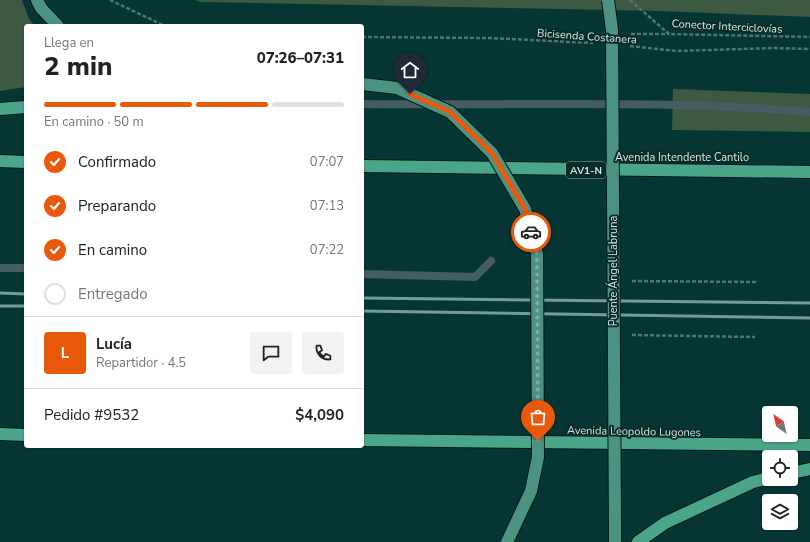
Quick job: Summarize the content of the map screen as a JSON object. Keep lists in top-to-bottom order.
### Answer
{
  "streets": {
    "highway": ["Avenida Intendente Cantilo", "AV1-N", "Avenida Leopoldo Lugones"],
    "main road": ["Puente Ángel Labruna"],
    "path": ["Conector Interciclovías", "Bicisenda Costanera"]
  },
  "north": "top left",
  "page": {
    "heading": ["2 min", "Llega en", "07:26–07:31"],
    "panel": [
      "Lucía",
      "Repartidor · 4.5",
      "Pedido #9532",
      "$4,090"
    ],
    "bar": "En camino · 50 m",
    "list": [
      ["Confirmado", "07:07"],
      ["Preparando", "07:13"],
      ["En camino", "07:22"],
      "Entregado"
    ],
    "round": "L"
  }
}
